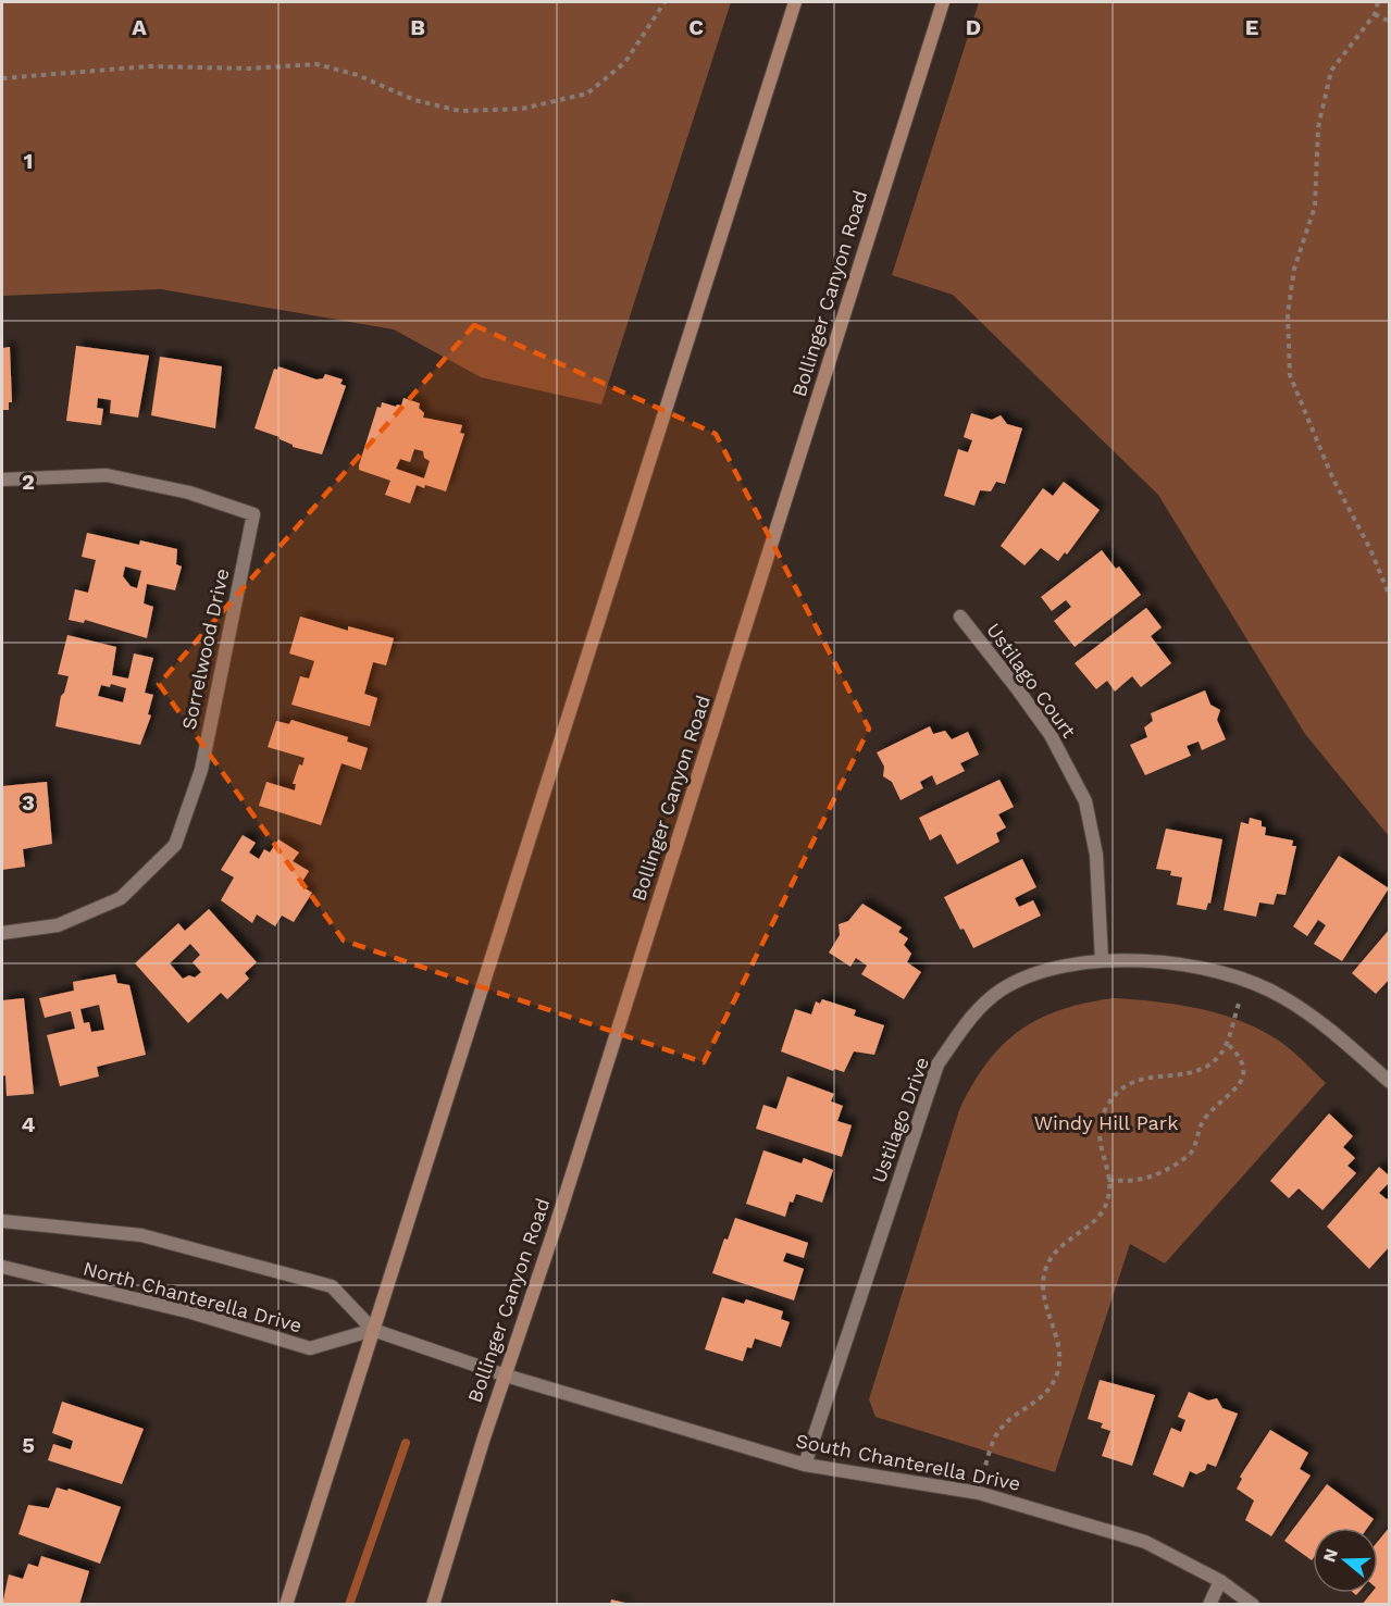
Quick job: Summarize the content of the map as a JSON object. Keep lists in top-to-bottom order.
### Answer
{
  "streets": {
    "main road": ["Bollinger Canyon Road"],
    "street": [
      "Sorrelwood Drive",
      "Ustilago Court",
      "Ustilago Drive",
      "North Chanterella Drive",
      "South Chanterella Drive"
    ]
  },
  "crossings": [
    ["Bollinger Canyon Road", "North Chanterella Drive"],
    ["Bollinger Canyon Road", "South Chanterella Drive"],
    ["Ustilago Court", "Ustilago Drive"],
    ["Ustilago Drive", "South Chanterella Drive"],
    ["North Chanterella Drive", "South Chanterella Drive"]
  ],
  "parks": ["Windy Hill Park"],
  "north": "left",
  "grid": {
    "columns": [
      "A",
      "B",
      "C",
      "D",
      "E"
    ],
    "rows": [
      "1",
      "2",
      "3",
      "4",
      "5"
    ]
  }
}
